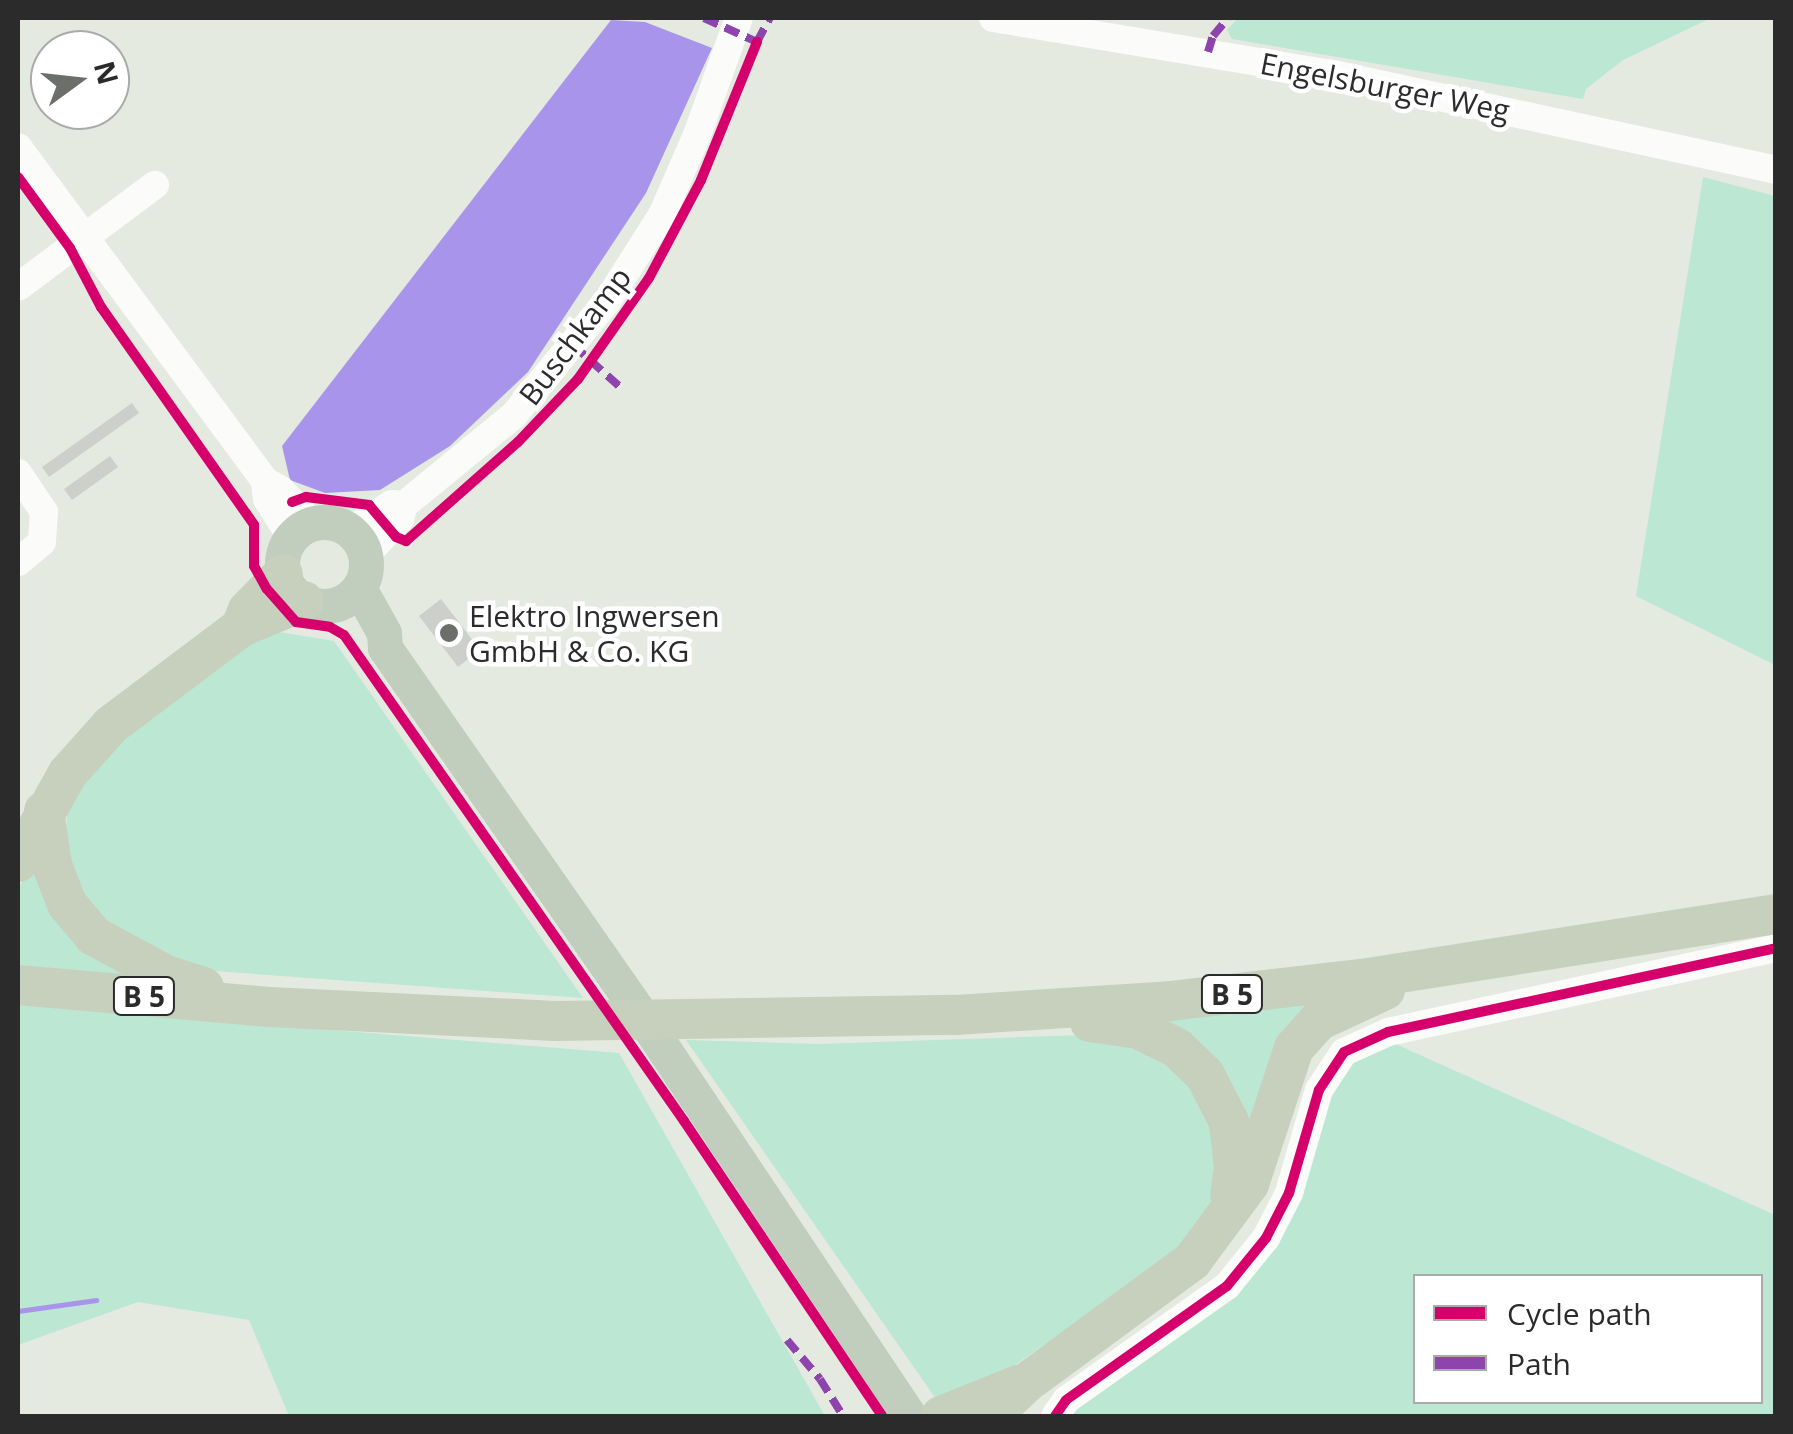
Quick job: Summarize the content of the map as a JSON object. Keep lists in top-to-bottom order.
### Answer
{
  "streets": {
    "highway": ["B 5"],
    "street": ["Engelsburger Weg", "Buschkamp"]
  },
  "places": ["Elektro Ingwersen GmbH & Co. KG"],
  "legend": ["Cycle path", "Path"],
  "north": "right"
}
